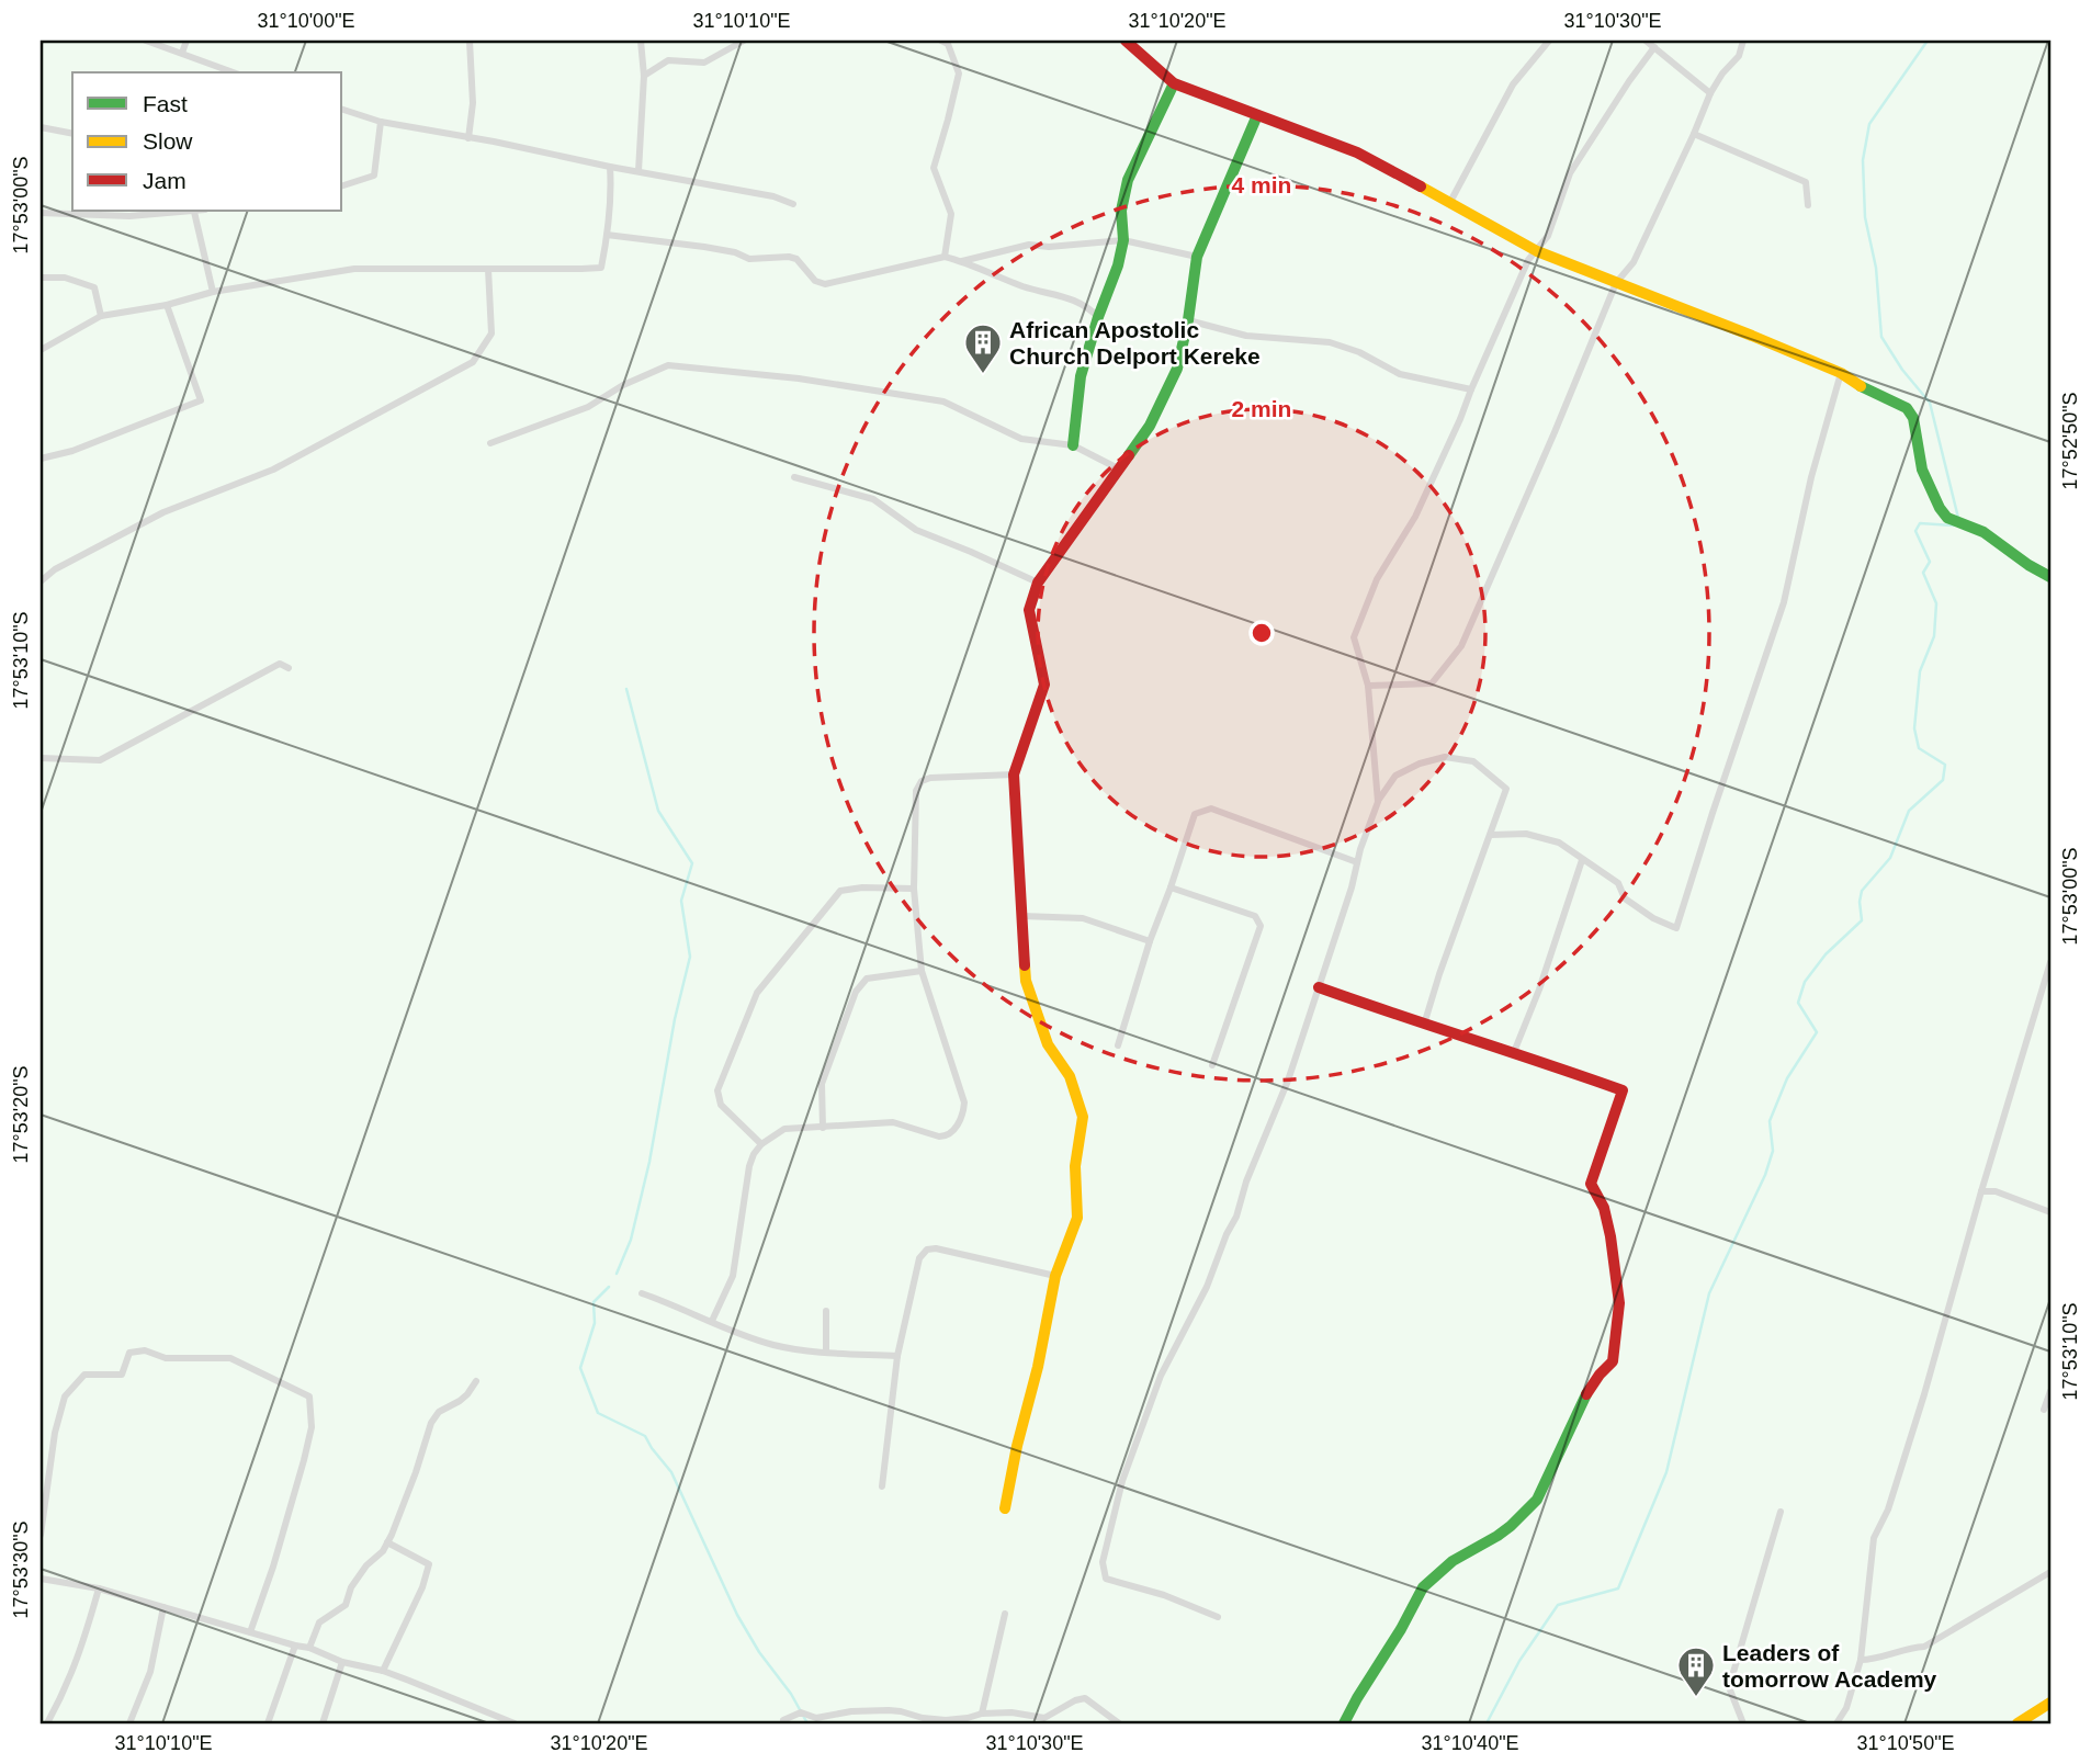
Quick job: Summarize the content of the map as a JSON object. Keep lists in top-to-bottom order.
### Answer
{
  "places": {
    "building": ["African Apostolic Church Delport Kereke", "Leaders of tomorrow Academy"]
  },
  "legend": ["Fast", "Slow", "Jam"],
  "coordinates": [
    "31°10'00\"E",
    "31°10'10\"E",
    "31°10'20\"E",
    "31°10'30\"E",
    "17°53'00\"S",
    "17°52'50\"S",
    "17°53'10\"S",
    "17°53'20\"S",
    "17°53'30\"S",
    "31°10'40\"E",
    "31°10'50\"E"
  ],
  "rings": ["4 min", "2 min"]
}
